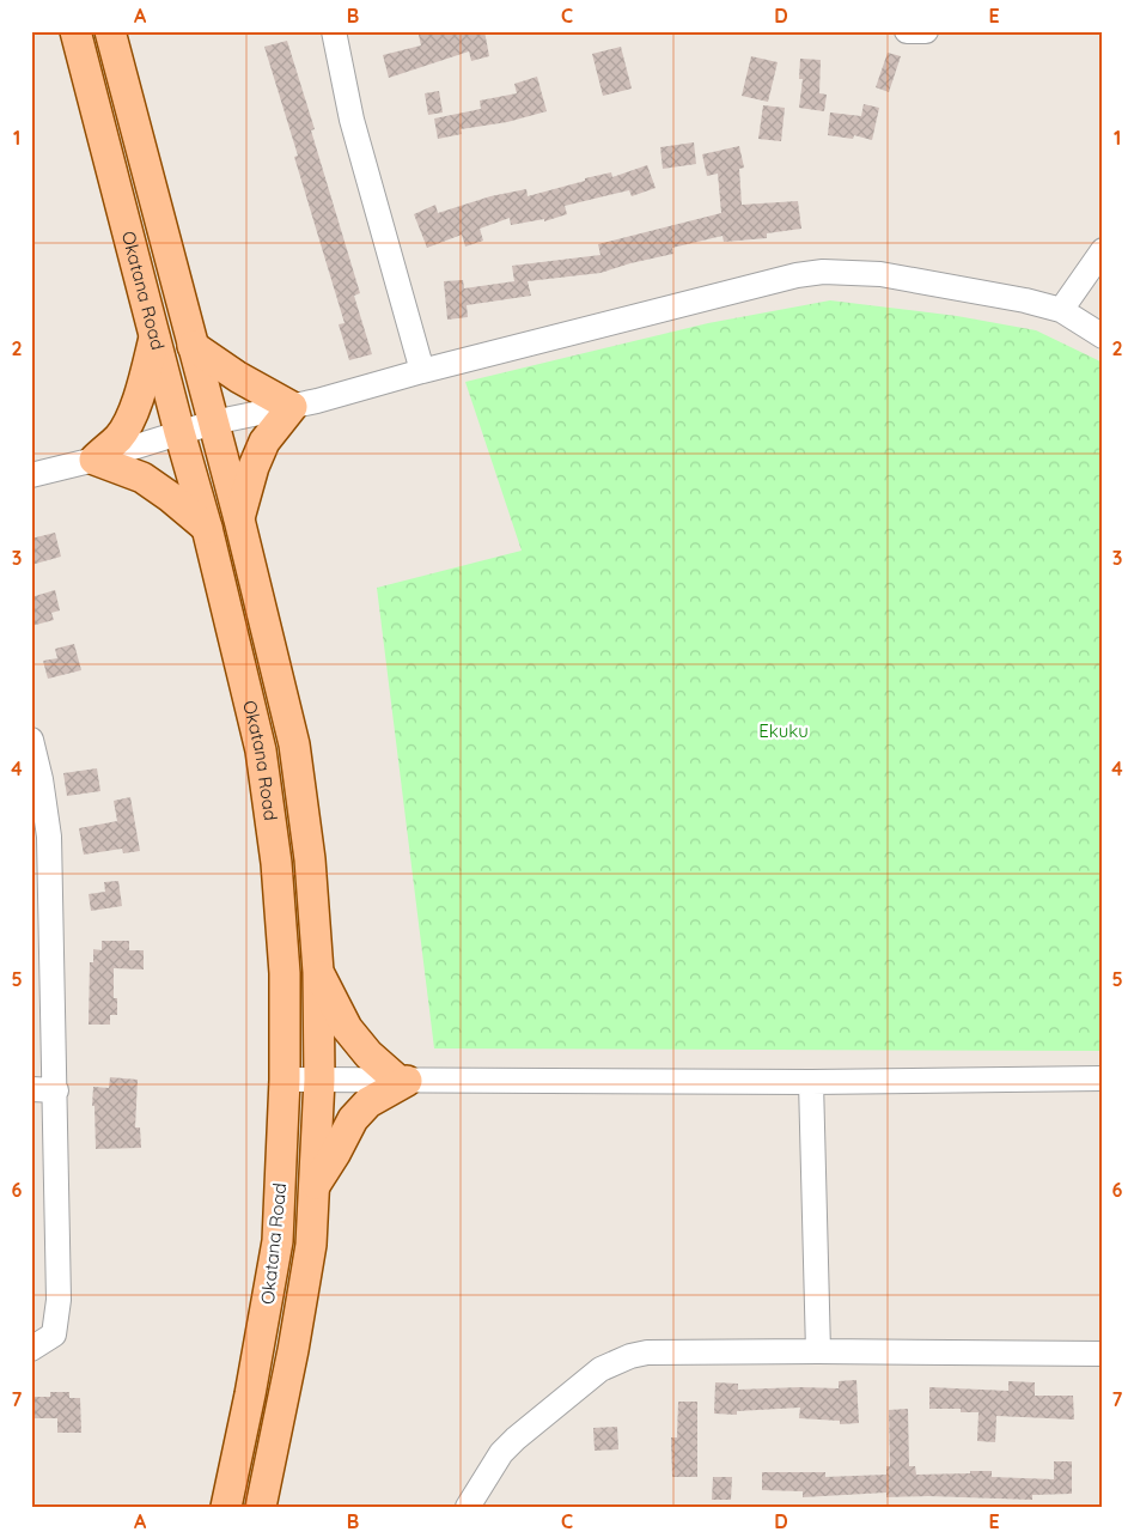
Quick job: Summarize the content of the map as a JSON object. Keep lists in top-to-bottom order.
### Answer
{
  "streets": {
    "main road": ["Okatana Road"]
  },
  "parks": ["Ekuku"],
  "grid": {
    "columns": [
      "A",
      "B",
      "C",
      "D",
      "E"
    ],
    "rows": [
      "1",
      "2",
      "3",
      "4",
      "5",
      "6",
      "7"
    ]
  }
}
